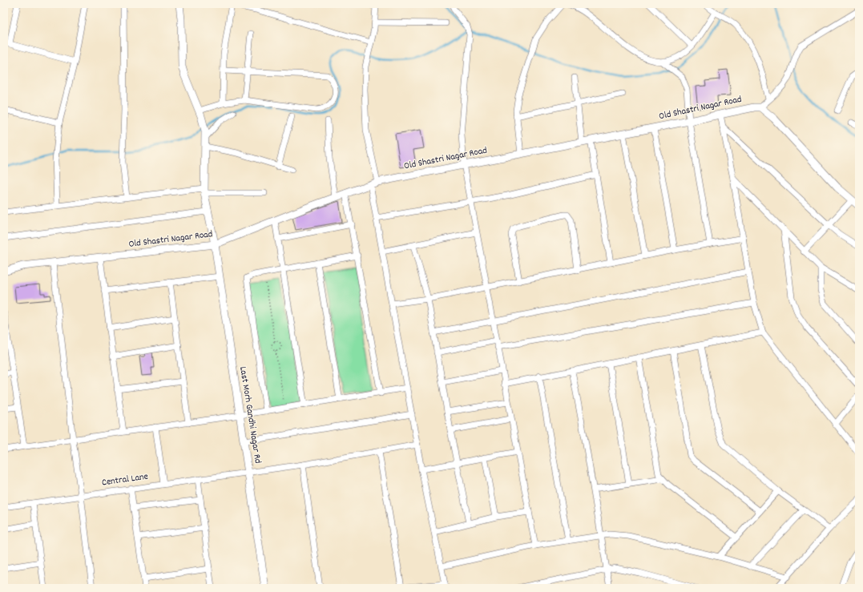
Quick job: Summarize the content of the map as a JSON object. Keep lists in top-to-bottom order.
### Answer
{
  "streets": {
    "street": ["Old Shastri Nagar Road", "Last Morh Gandhi Nagar Rd", "Central Lane"]
  },
  "crossings": [
    ["Old Shastri Nagar Road", "Last Morh Gandhi Nagar Rd"],
    ["Last Morh Gandhi Nagar Rd", "Central Lane"]
  ]
}
